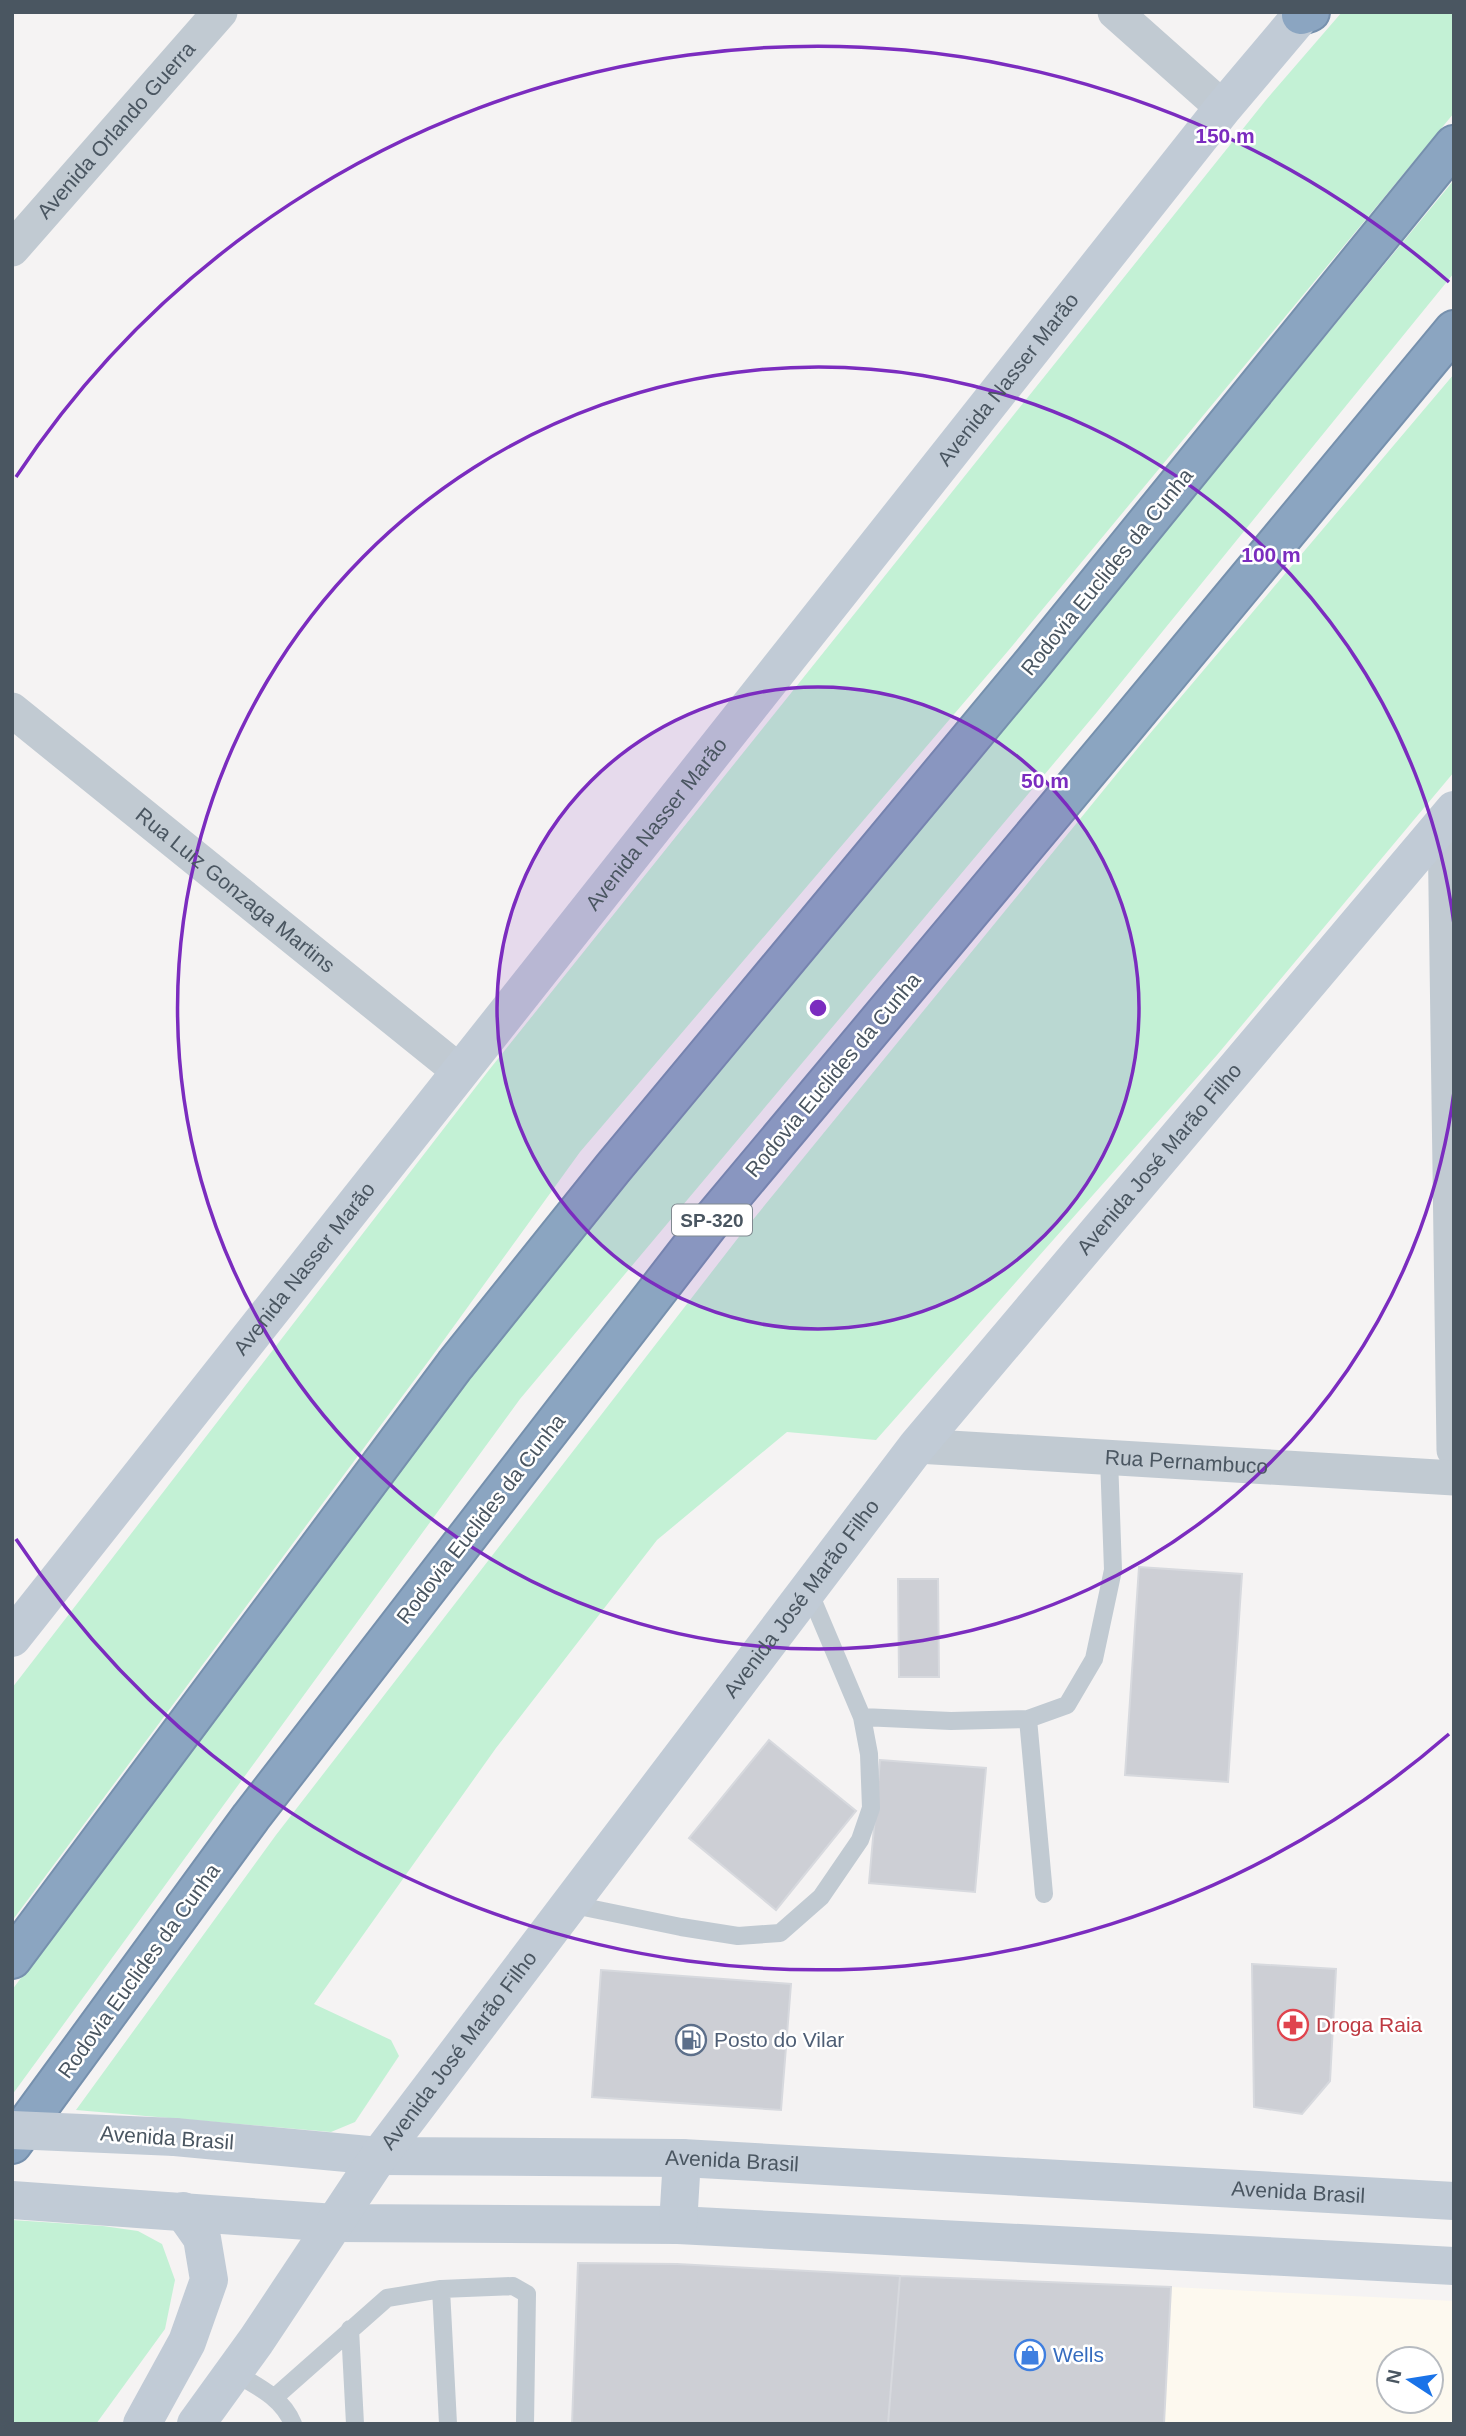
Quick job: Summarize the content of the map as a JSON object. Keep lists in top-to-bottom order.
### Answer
{
  "streets": {
    "highway": ["Rodovia Euclides da Cunha", "SP-320"],
    "main road": ["Avenida Nasser Marão", "Avenida José Marão Filho", "Avenida Brasil"],
    "street": ["Avenida Orlando Guerra", "Rua Luiz Gonzaga Martins", "Rua Pernambuco"]
  },
  "crossings": [
    ["Avenida Nasser Marão", "Rua Luiz Gonzaga Martins"],
    ["Avenida José Marão Filho", "Rua Pernambuco"],
    ["Avenida José Marão Filho", "Avenida Brasil"]
  ],
  "places": {
    "pharmacy": ["Droga Raia"],
    "fuel station": ["Posto do Vilar"],
    "shop": ["Wells"]
  },
  "north": "left",
  "rings": ["150 m", "100 m", "50 m"]
}
